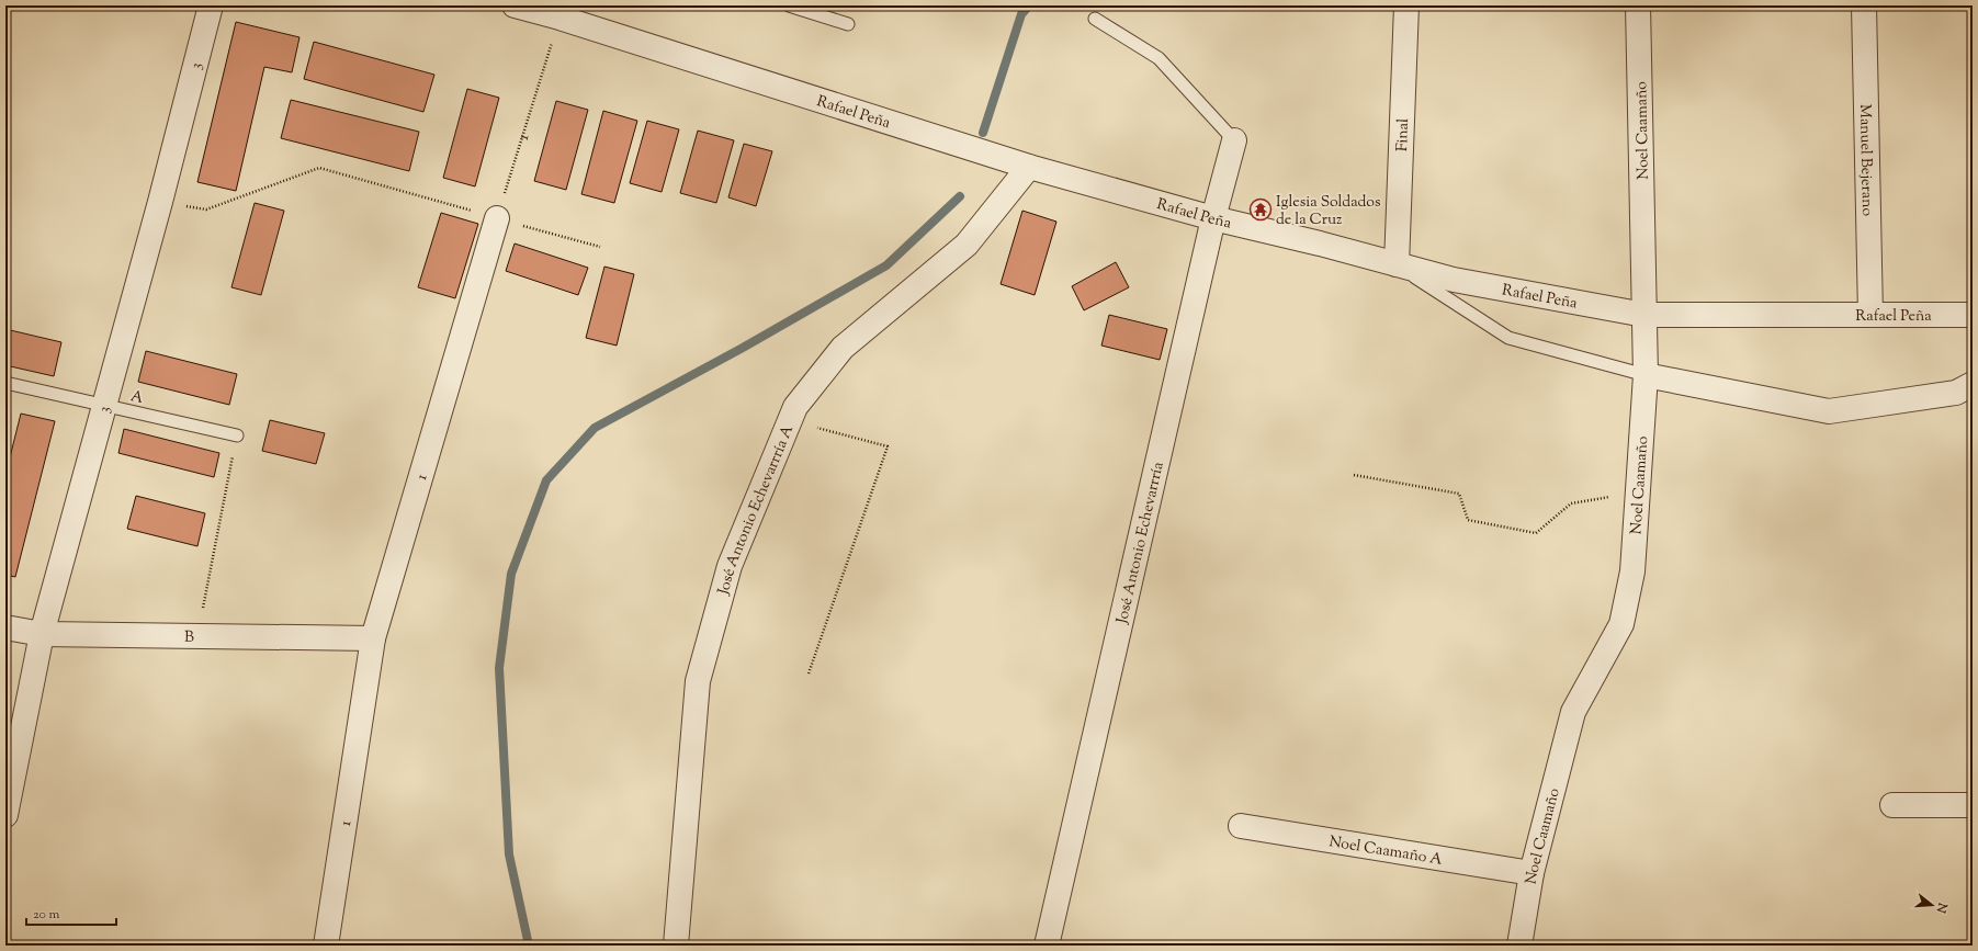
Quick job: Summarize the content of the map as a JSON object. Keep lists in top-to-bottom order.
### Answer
{
  "streets": {
    "street": [
      "3",
      "Rafael Peña",
      "Noel Caamaño",
      "Final",
      "1",
      "Manuel Bejerano",
      "José Antonio Echevarrría A",
      "José Antonio Echevarrría",
      "B",
      "Noel Caamaño A"
    ],
    "lane": ["A"]
  },
  "crossings": [
    ["3", "A"],
    ["3", "B"],
    ["Rafael Peña", "Noel Caamaño"],
    ["Rafael Peña", "Final"],
    ["Rafael Peña", "1"],
    ["Rafael Peña", "Manuel Bejerano"],
    ["Rafael Peña", "José Antonio Echevarrría A"],
    ["Rafael Peña", "José Antonio Echevarrría"],
    ["Noel Caamaño", "Noel Caamaño A"],
    ["1", "B"]
  ],
  "places": {
    "temple": ["Iglesia Soldados de la Cruz"]
  },
  "scale_bar": "20 m",
  "north": "right"
}
